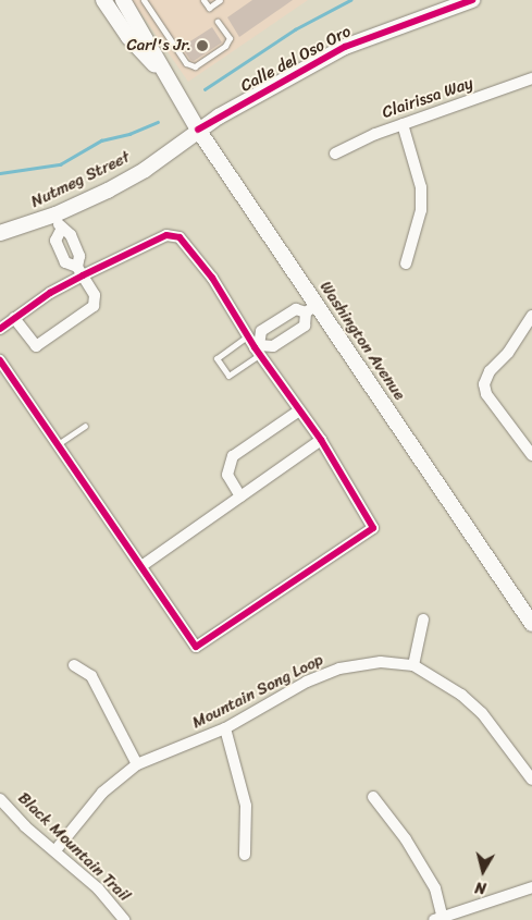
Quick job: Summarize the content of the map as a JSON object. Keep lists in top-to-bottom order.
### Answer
{
  "streets": {
    "main road": ["Calle del Oso Oro", "Nutmeg Street", "Washington Avenue"],
    "street": ["Clairissa Way", "Mountain Song Loop", "Black Mountain Trail"]
  },
  "crossings": [
    ["Calle del Oso Oro", "Nutmeg Street"],
    ["Calle del Oso Oro", "Washington Avenue"],
    ["Nutmeg Street", "Washington Avenue"],
    ["Mountain Song Loop", "Black Mountain Trail"]
  ],
  "places": ["Carl's Jr."],
  "north": "bottom"
}
